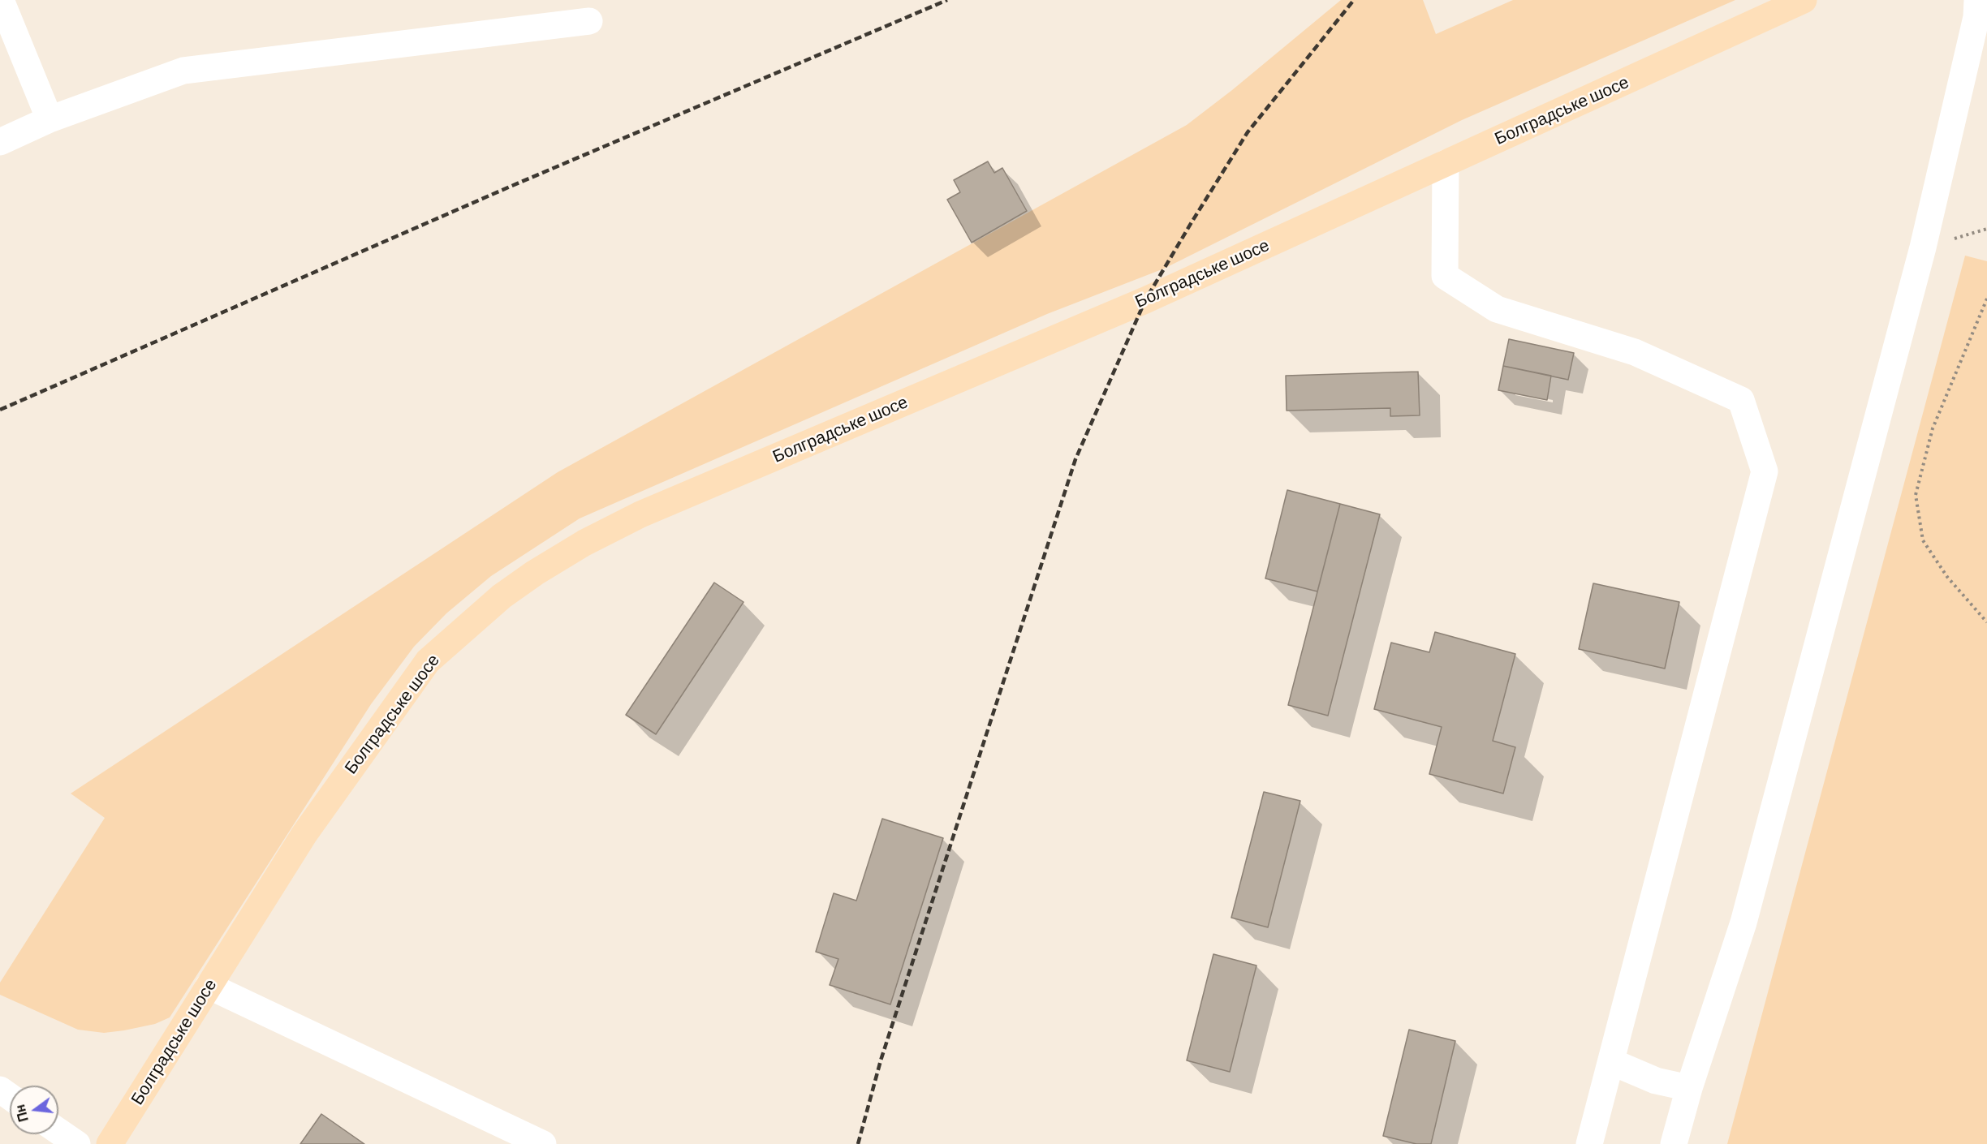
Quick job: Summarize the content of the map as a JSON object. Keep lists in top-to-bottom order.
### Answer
{
  "streets": {
    "main road": ["Болградське шосе"]
  },
  "north": "left"
}
